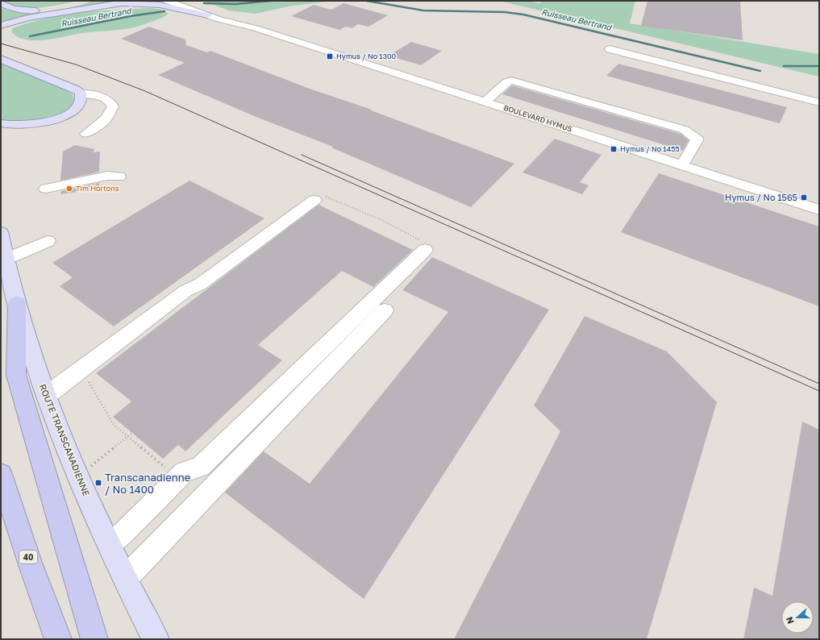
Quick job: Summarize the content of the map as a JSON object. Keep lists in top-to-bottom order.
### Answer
{
  "streets": {
    "highway": ["40"],
    "main road": ["ROUTE TRANSCANADIENNE"],
    "street": ["BOULEVARD HYMUS"]
  },
  "water": ["Ruisseau Bertrand"],
  "places": {
    "transit": [
      "Hymus / No 1300",
      "Hymus / No 1455",
      "Hymus / No 1565",
      "Transcanadienne / No 1400"
    ],
    "other": ["Tim Hortons"]
  },
  "north": "left"
}
